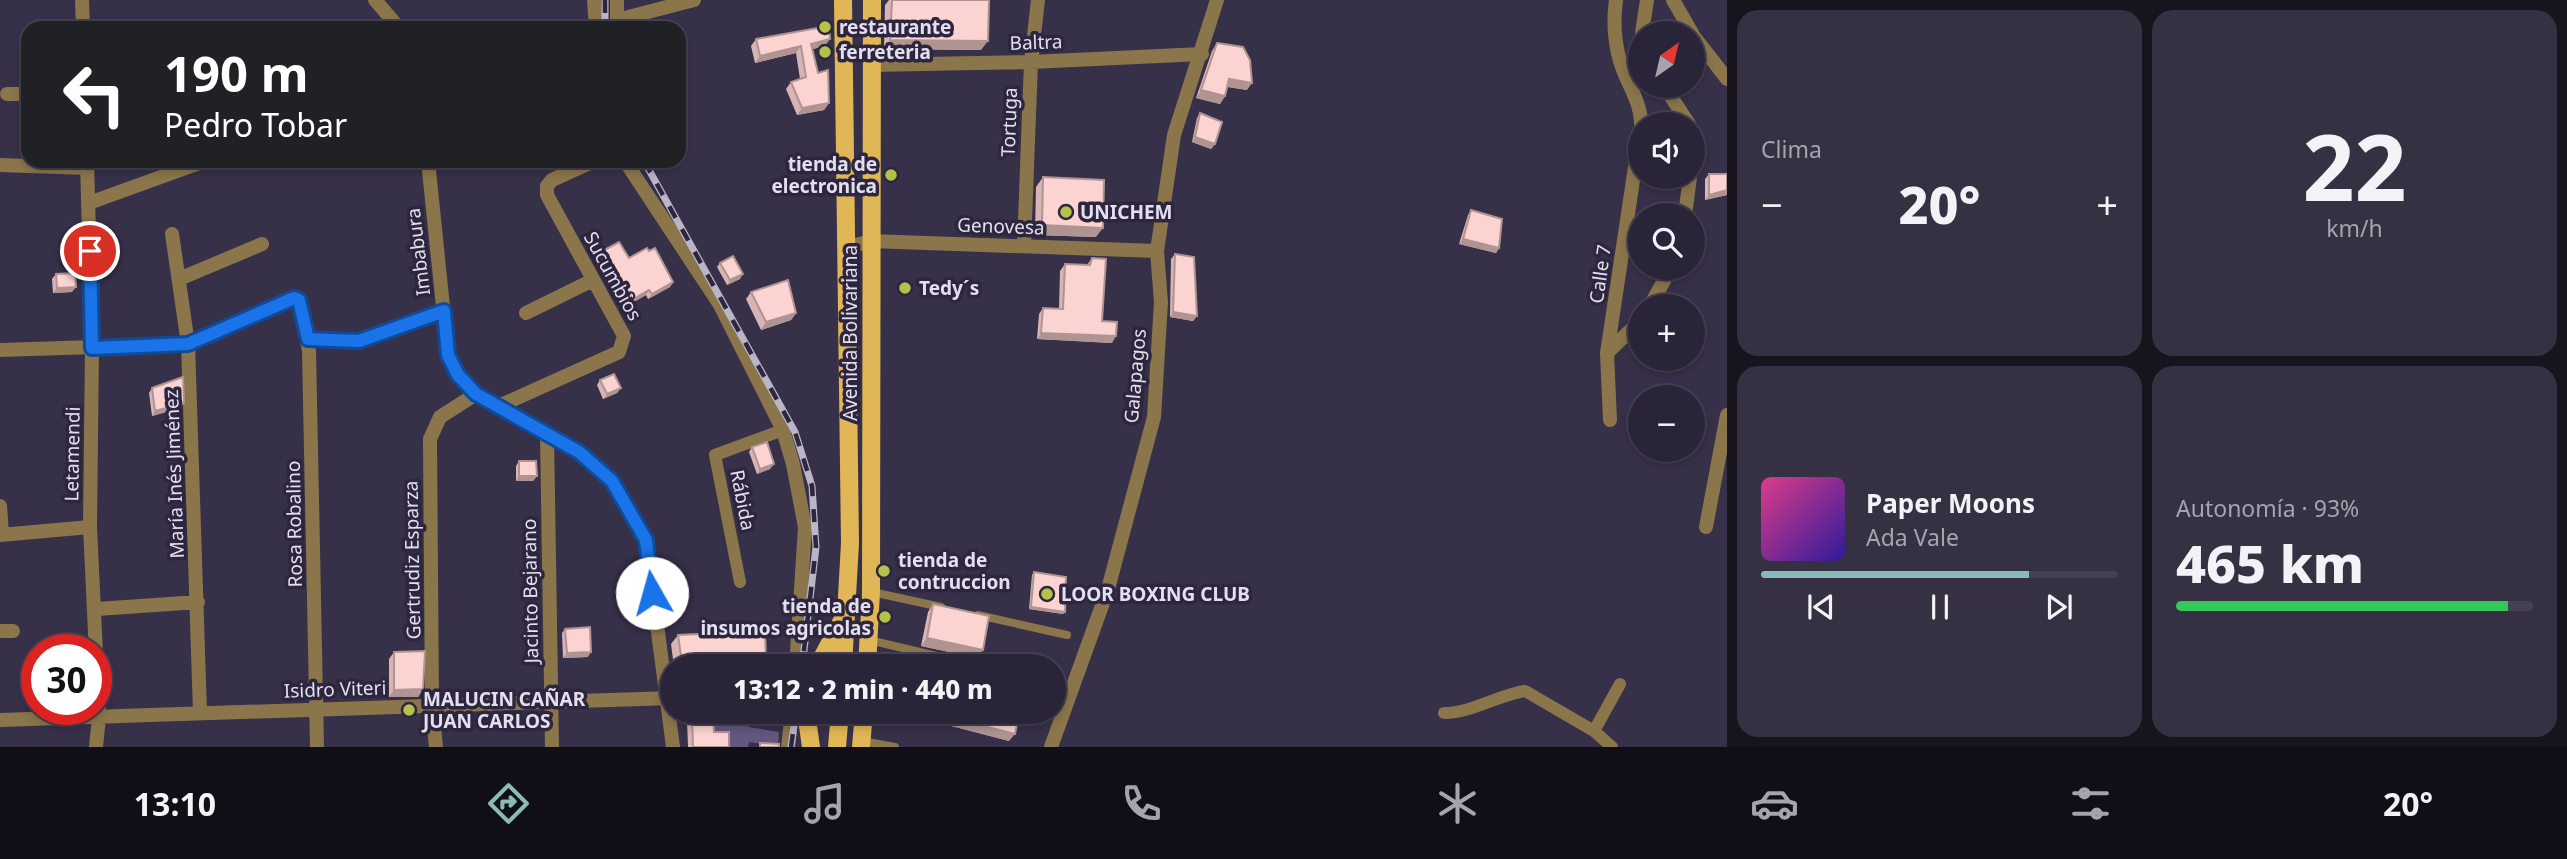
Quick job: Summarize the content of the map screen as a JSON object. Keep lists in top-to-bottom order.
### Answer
{
  "streets": {
    "main road": ["Avenida Bolivariana"],
    "street": [
      "Baltra",
      "Tortuga",
      "Genovesa",
      "Imbabura",
      "Calle 7",
      "Sucumbios",
      "Galapagos",
      "Letamendi",
      "María Inés Jiménez",
      "Rábida",
      "Rosa Robalino",
      "Gertrudiz Esparza",
      "Jacinto Bejarano",
      "Isidro Viteri"
    ]
  },
  "crossings": [
    ["Baltra", "Tortuga"],
    ["Baltra", "Avenida Bolivariana"],
    ["Baltra", "Galapagos"],
    ["Tortuga", "Genovesa"],
    ["Genovesa", "Avenida Bolivariana"],
    ["Genovesa", "Galapagos"],
    ["Imbabura", "Sucumbios"],
    ["Imbabura", "Gertrudiz Esparza"],
    ["Imbabura", "Jacinto Bejarano"],
    ["María Inés Jiménez", "Rosa Robalino"],
    ["María Inés Jiménez", "Isidro Viteri"],
    ["Rosa Robalino", "Isidro Viteri"],
    ["Gertrudiz Esparza", "Isidro Viteri"],
    ["Jacinto Bejarano", "Isidro Viteri"]
  ],
  "places": [
    "restaurante",
    "ferreteria",
    "tienda de electronica",
    "UNICHEM",
    "Tedy´s",
    "tienda de contruccion",
    "LOOR BOXING CLUB",
    "tienda de insumos agricolas",
    "MALUCIN CAÑAR JUAN CARLOS"
  ],
  "north": "top right",
  "page": {
    "tile": [
      "Clima",
      ["22", "km/h"],
      ["Autonomía · 93%", "465 km"]
    ],
    "map_buttons": ["+", "−"],
    "turn": ["190 m", "Pedro Tobar"],
    "heat": ["−", "20°", "+"],
    "song": ["Paper Moons", "Ada Vale"],
    "limit": "30",
    "trip": "13:12 · 2 min · 440 m",
    "tabs": ["13:10", "20°"]
  }
}
